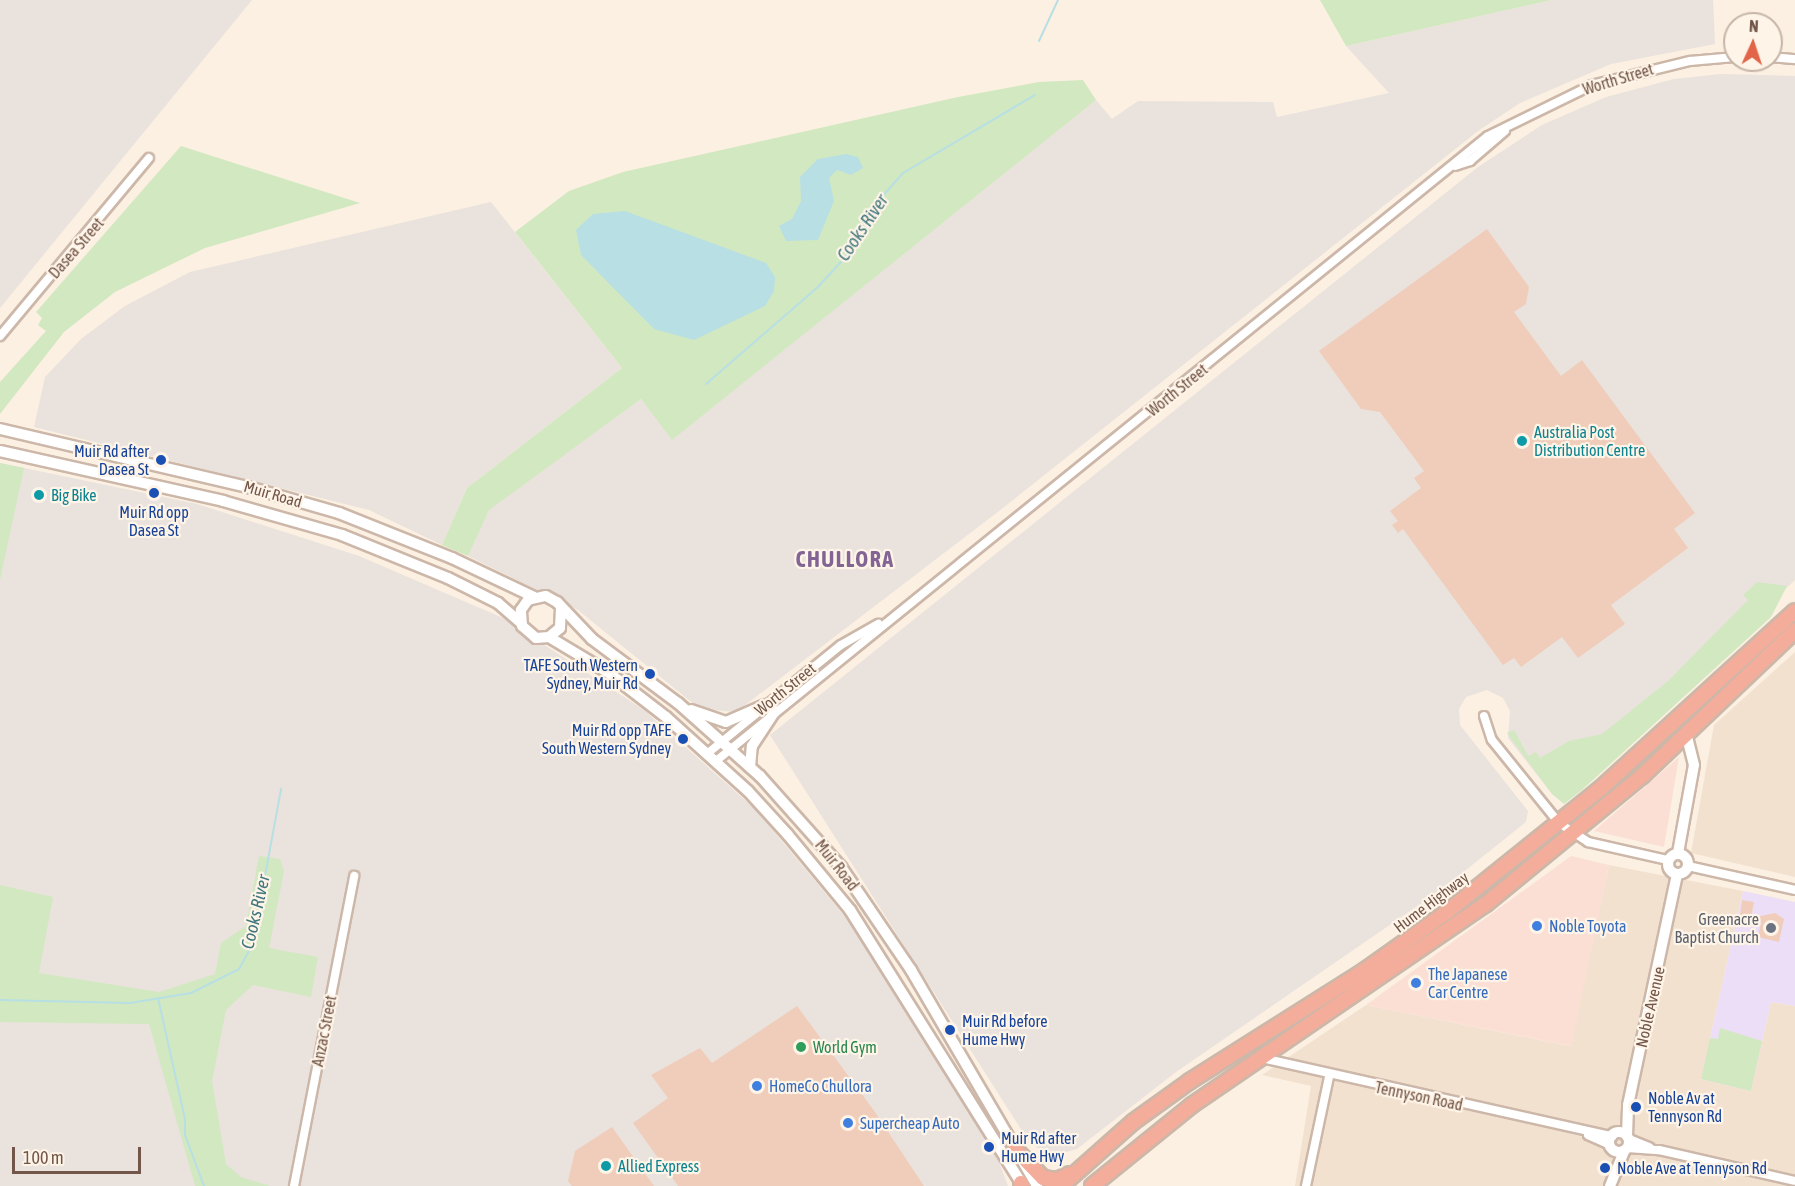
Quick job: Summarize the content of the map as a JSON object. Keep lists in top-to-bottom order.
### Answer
{
  "streets": {
    "highway": ["Hume Highway"],
    "street": [
      "Worth Street",
      "Dasea Street",
      "Muir Road",
      "Noble Avenue",
      "Anzac Street",
      "Tennyson Road"
    ]
  },
  "crossings": [
    ["Worth Street", "Muir Road"],
    ["Hume Highway", "Tennyson Road"],
    ["Noble Avenue", "Tennyson Road"]
  ],
  "districts": ["CHULLORA"],
  "water": ["Cooks River"],
  "places": [
    "Australia Post Distribution Centre",
    "Muir Rd after Dasea St",
    "Muir Rd opp Dasea St",
    "Big Bike",
    "TAFE South Western Sydney, Muir Rd",
    "Muir Rd opp TAFE South Western Sydney",
    "Noble Toyota",
    "Greenacre Baptist Church",
    "The Japanese Car Centre",
    "Muir Rd before Hume Hwy",
    "World Gym",
    "HomeCo Chullora",
    "Noble Av at Tennyson Rd",
    "Supercheap Auto",
    "Muir Rd after Hume Hwy",
    "Allied Express",
    "Noble Ave at Tennyson Rd"
  ],
  "scale_bar": "100 m",
  "north": "top"
}
